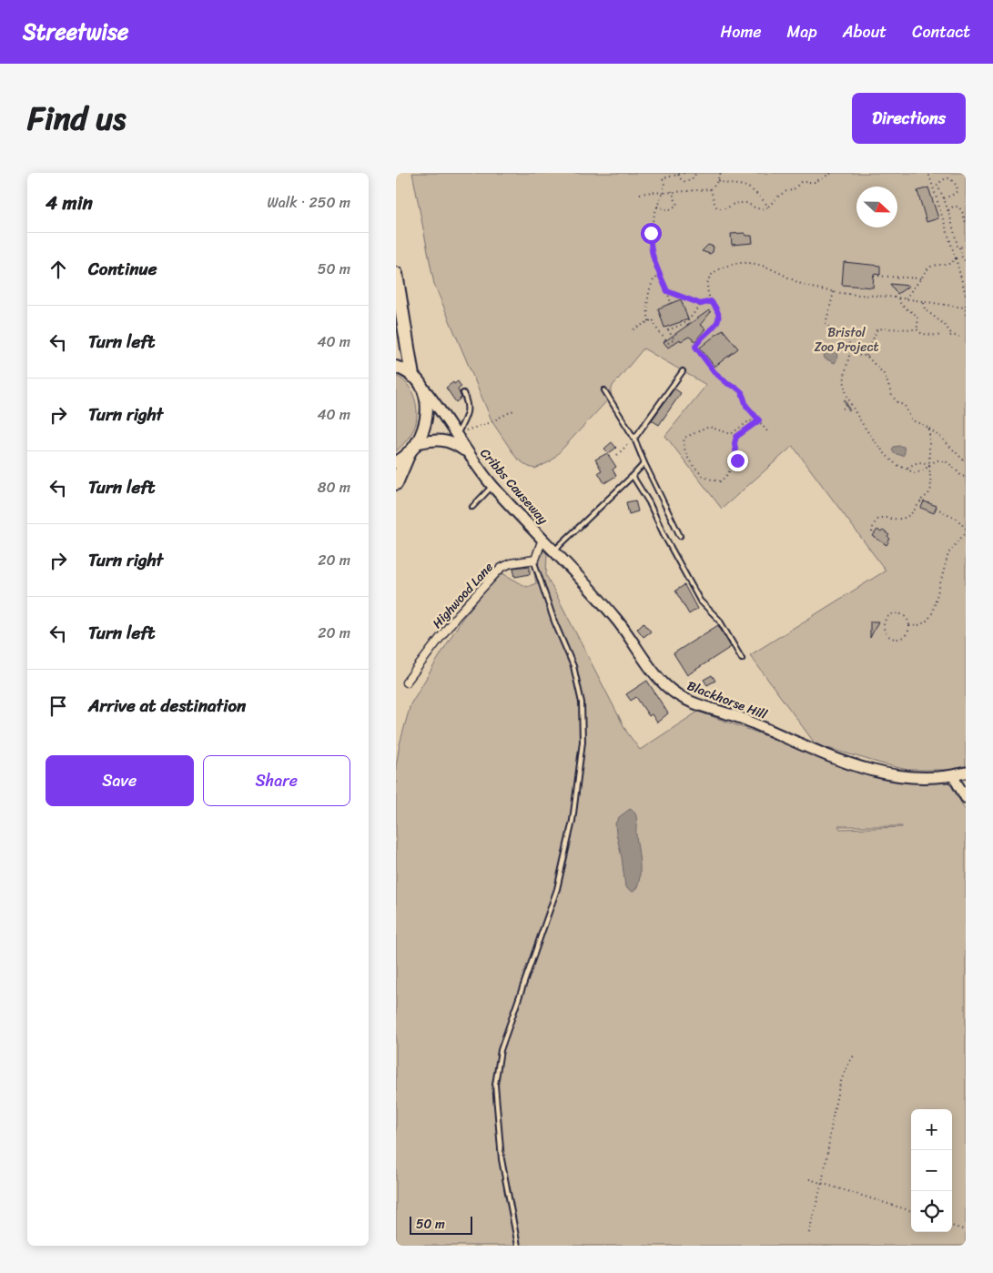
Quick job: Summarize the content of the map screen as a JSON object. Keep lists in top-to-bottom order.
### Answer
{
  "streets": {
    "main road": ["Cribbs Causeway", "Blackhorse Hill"],
    "street": ["Highwood Lane"]
  },
  "crossings": [
    ["Cribbs Causeway", "Blackhorse Hill"]
  ],
  "parks": ["Bristol Zoo Project"],
  "scale_bar": "50 m",
  "north": "right",
  "page": {
    "header": "Streetwise",
    "nav": [
      "Home",
      "Map",
      "About",
      "Contact"
    ],
    "title": "Find us",
    "buttons": [
      "Directions",
      ["Save", "Share"]
    ],
    "heading": ["4 min", "Walk · 250 m"],
    "list": [
      ["Continue", "50 m"],
      ["Turn left", "40 m"],
      ["Turn right", "40 m"],
      ["Turn left", "80 m"],
      ["Turn right", "20 m"],
      ["Turn left", "20 m"],
      "Arrive at destination"
    ],
    "map_buttons": ["+", "−"],
    "scale": "50 m"
  }
}
